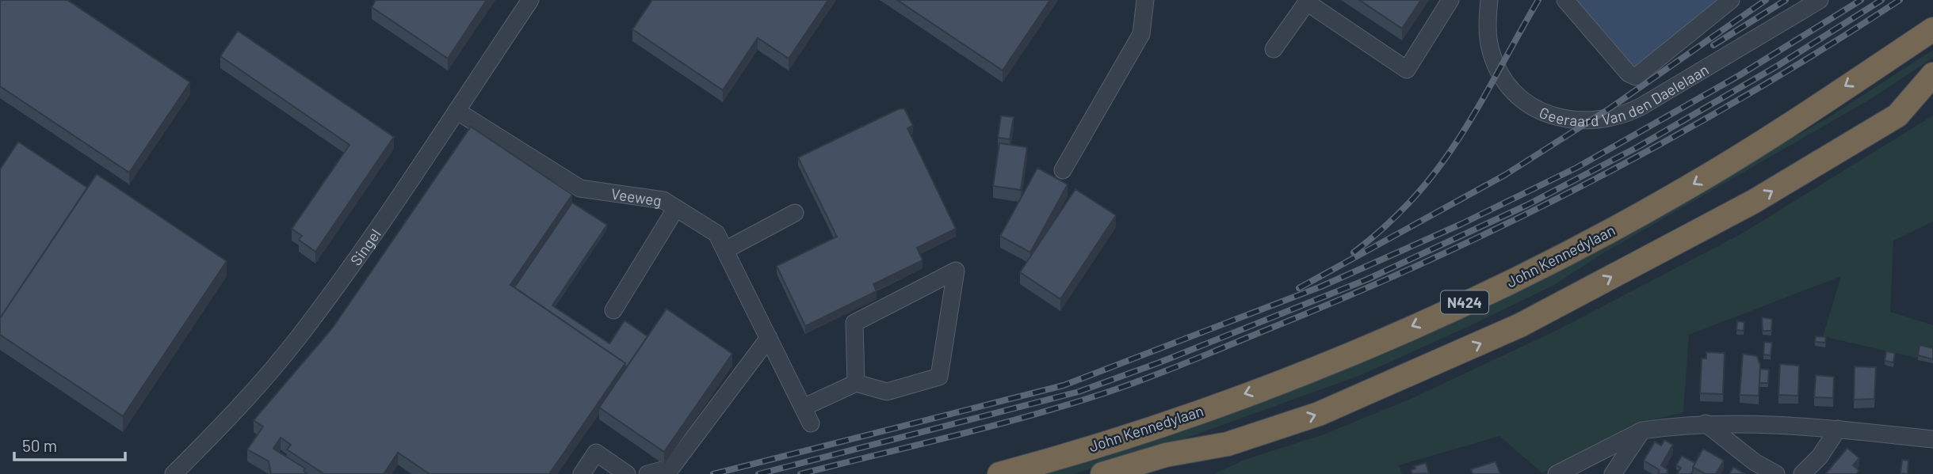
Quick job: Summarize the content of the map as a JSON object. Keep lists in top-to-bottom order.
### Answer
{
  "streets": {
    "highway": ["John Kennedylaan", "N424"],
    "street": ["Geeraard Van den Daelelaan", "Veeweg", "Singel"]
  },
  "crossings": [
    ["Veeweg", "Singel"]
  ],
  "scale_bar": "50 m"
}
